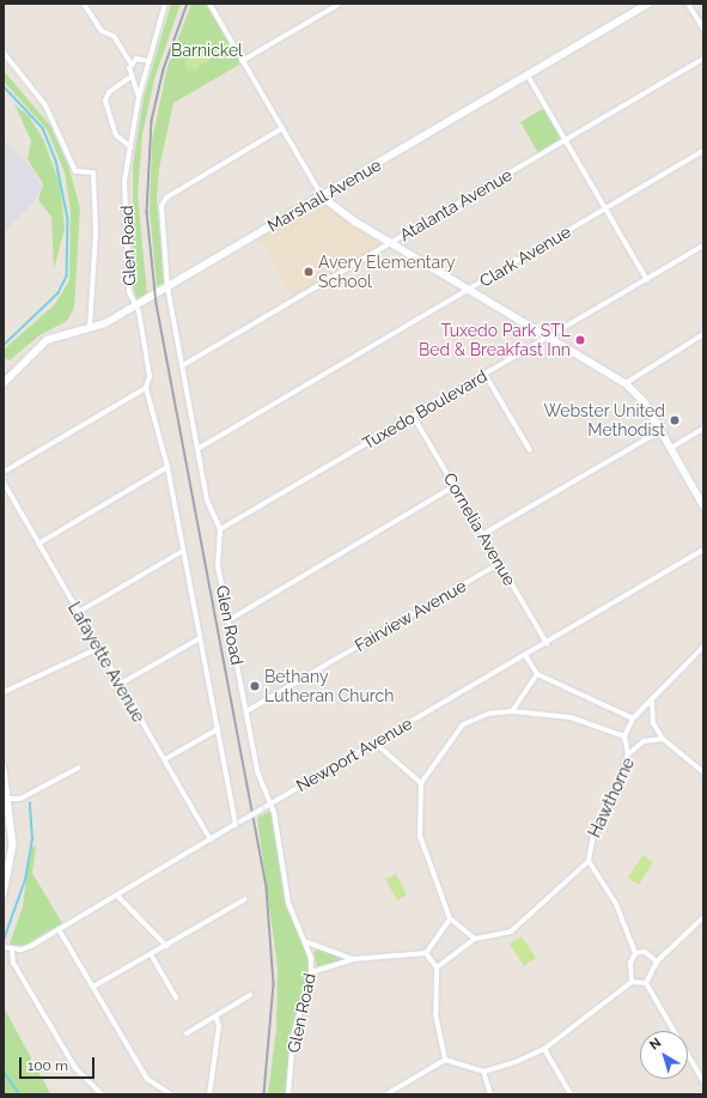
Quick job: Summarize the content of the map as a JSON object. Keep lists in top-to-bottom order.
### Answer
{
  "streets": {
    "street": [
      "Marshall Avenue",
      "Atalanta Avenue",
      "Glen Road",
      "Clark Avenue",
      "Tuxedo Boulevard",
      "Cornelia Avenue",
      "Fairview Avenue",
      "Lafayette Avenue",
      "Newport Avenue",
      "Hawthorne"
    ]
  },
  "crossings": [
    ["Marshall Avenue", "Glen Road"],
    ["Atalanta Avenue", "Glen Road"],
    ["Glen Road", "Clark Avenue"],
    ["Glen Road", "Tuxedo Boulevard"],
    ["Glen Road", "Fairview Avenue"],
    ["Glen Road", "Newport Avenue"],
    ["Tuxedo Boulevard", "Cornelia Avenue"],
    ["Cornelia Avenue", "Fairview Avenue"],
    ["Cornelia Avenue", "Newport Avenue"],
    ["Lafayette Avenue", "Newport Avenue"]
  ],
  "parks": ["Barnickel"],
  "places": [
    "Avery Elementary School",
    "Tuxedo Park STL Bed & Breakfast Inn",
    "Webster United Methodist",
    "Bethany Lutheran Church"
  ],
  "scale_bar": "100 m",
  "north": "top left"
}
